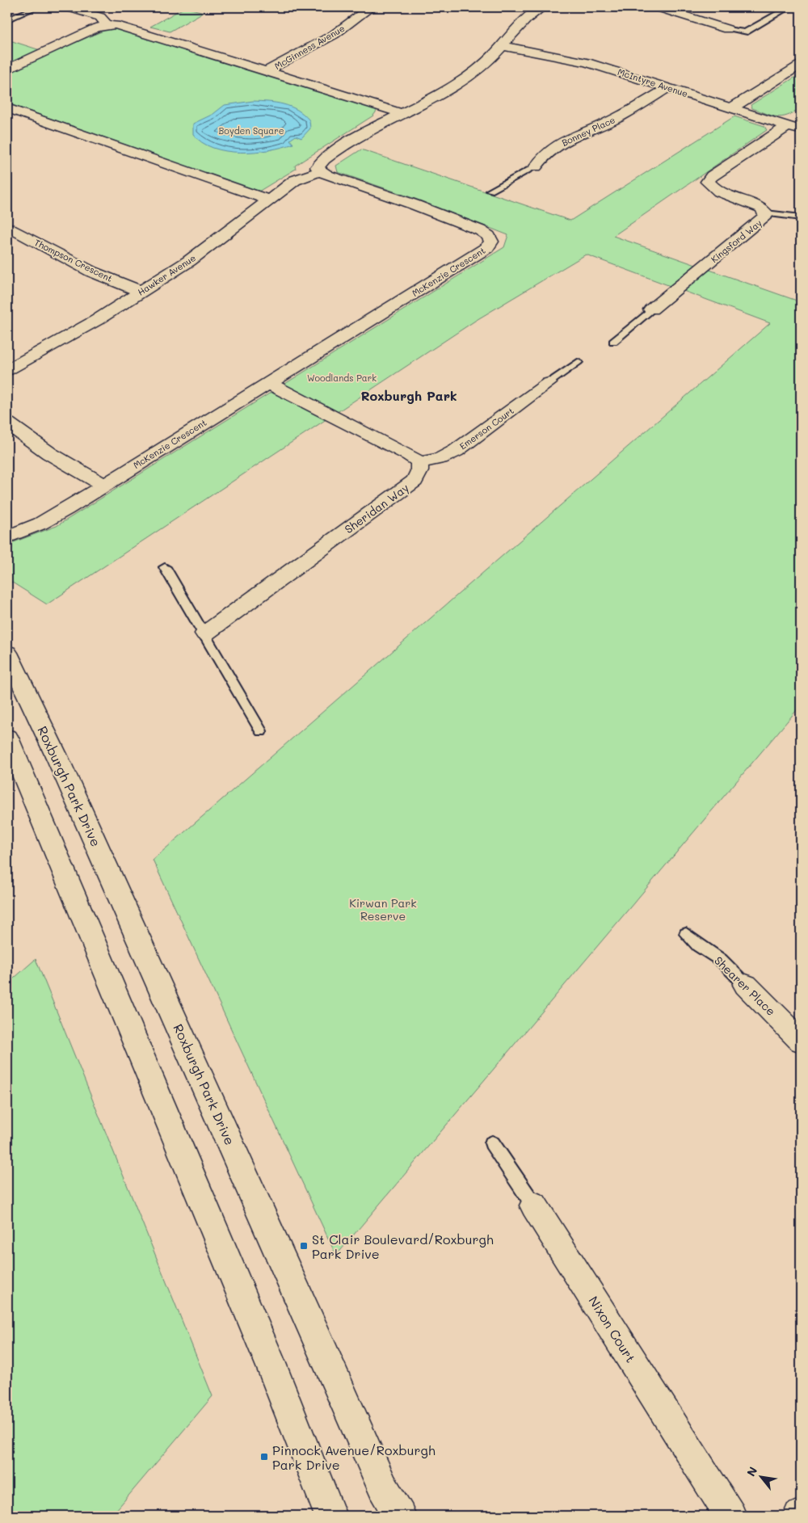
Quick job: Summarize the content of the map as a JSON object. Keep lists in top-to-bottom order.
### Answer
{
  "streets": {
    "street": [
      "McGinness Avenue",
      "McIntyre Avenue",
      "Bonney Place",
      "Kingsford Way",
      "Thompson Crescent",
      "McKenzie Crescent",
      "Hawker Avenue",
      "Emerson Court",
      "Sheridan Way",
      "Roxburgh Park Drive",
      "Shearer Place",
      "Nixon Court"
    ]
  },
  "crossings": [
    ["McIntyre Avenue", "Bonney Place"],
    ["McIntyre Avenue", "Kingsford Way"],
    ["Thompson Crescent", "Hawker Avenue"],
    ["McKenzie Crescent", "Hawker Avenue"],
    ["Emerson Court", "Sheridan Way"]
  ],
  "districts": ["Roxburgh Park"],
  "parks": ["Boyden Square", "Woodlands Park", "Kirwan Park Reserve"],
  "places": {
    "transit": ["St Clair Boulevard/Roxburgh Park Drive", "Pinnock Avenue/Roxburgh Park Drive"]
  },
  "north": "top left"
}
